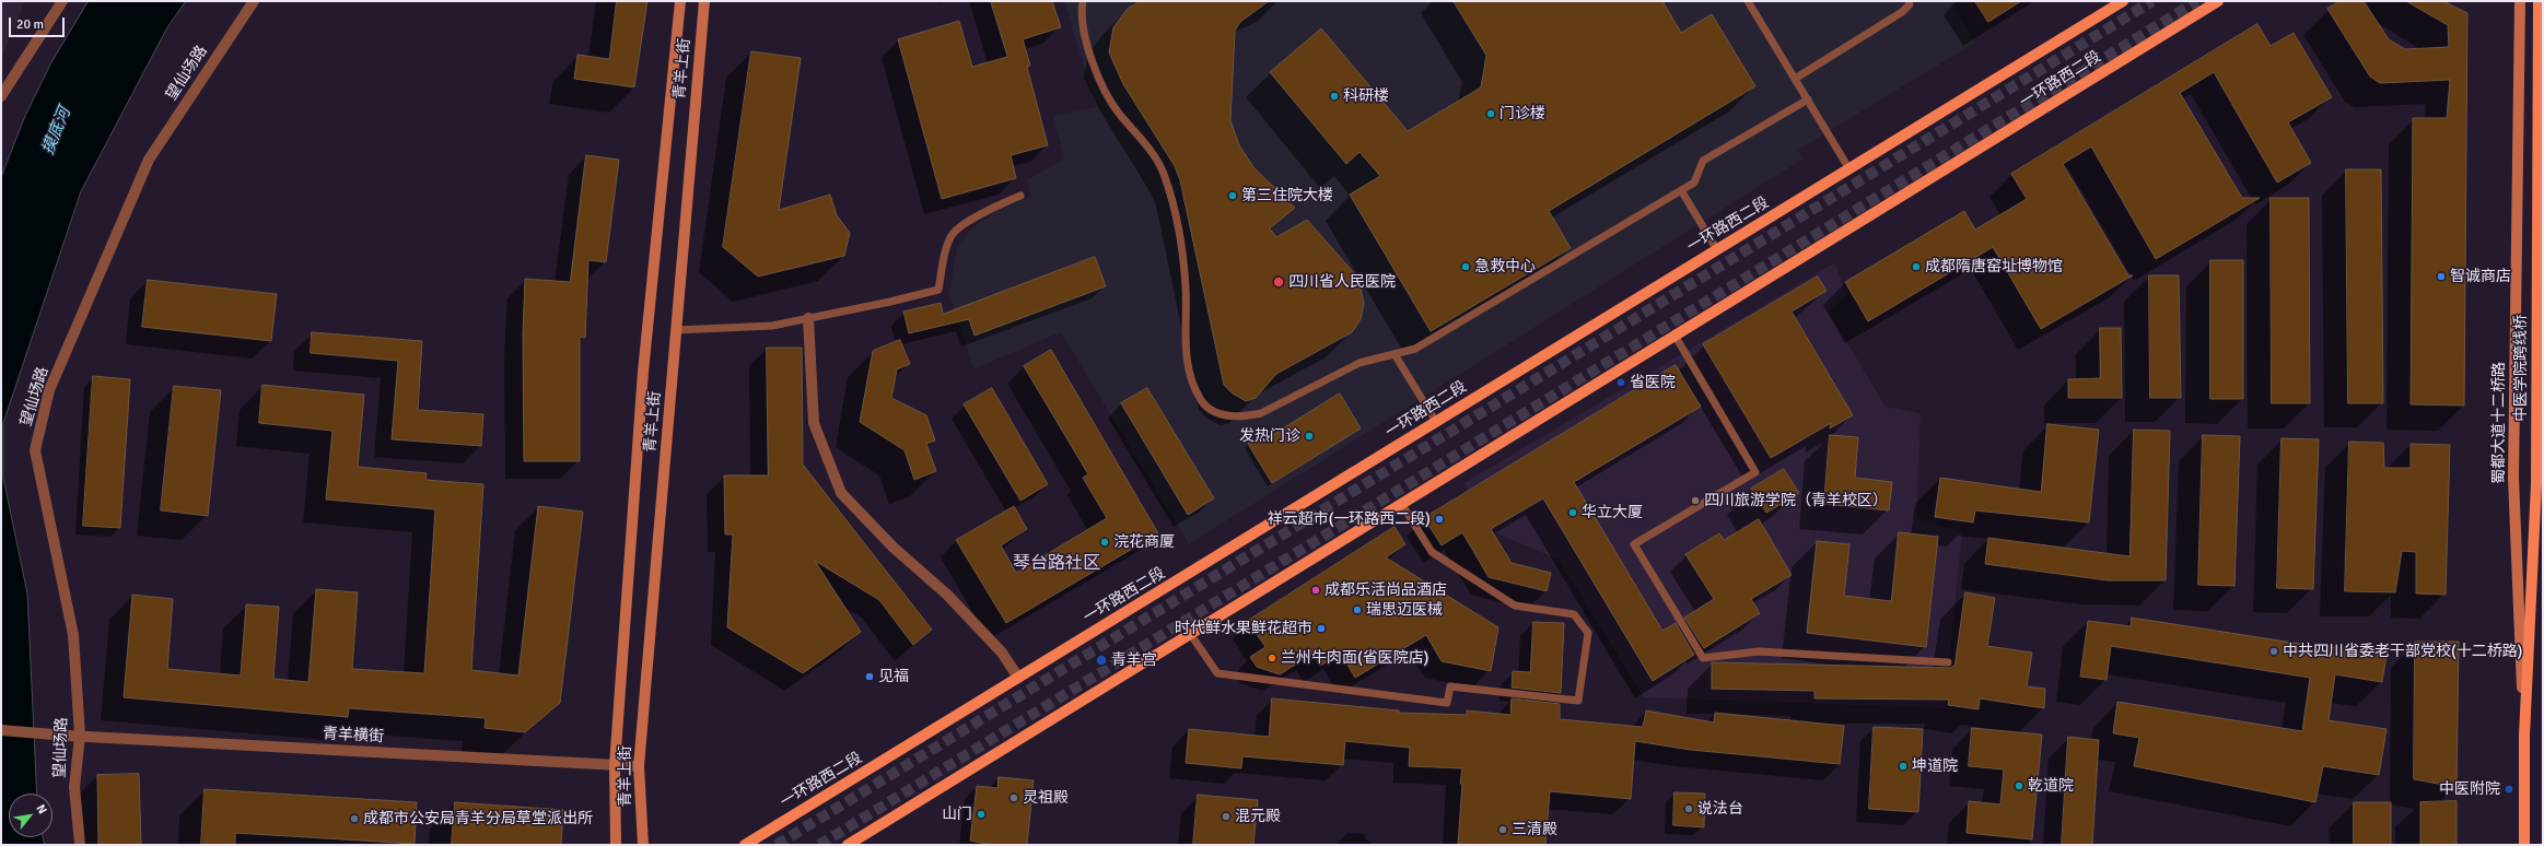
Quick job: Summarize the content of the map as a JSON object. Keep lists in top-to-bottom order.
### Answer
{
  "streets": {
    "main road": [
      "青羊上街",
      "一环路西二段",
      "中医学院跨线桥",
      "蜀都大道十二桥路"
    ],
    "street": ["望仙场路", "青羊横街"]
  },
  "crossings": [
    ["青羊上街", "青羊横街"],
    ["望仙场路", "青羊横街"],
    ["中医学院跨线桥", "蜀都大道十二桥路"]
  ],
  "districts": ["琴台路社区"],
  "water": ["摸底河"],
  "places": [
    "科研楼",
    "门诊楼",
    "第三住院大楼",
    "急救中心",
    "成都隋唐窑址博物馆",
    "智诚商店",
    "四川省人民医院",
    "省医院",
    "发热门诊",
    "四川旅游学院（青羊校区）",
    "华立大厦",
    "祥云超市(一环路西二段)",
    "浣花商厦",
    "成都乐活尚品酒店",
    "瑞思迈医械",
    "时代鲜水果鲜花超市",
    "中共四川省委老干部党校(十二桥路)",
    "兰州牛肉面(省医院店)",
    "青羊宫",
    "见福",
    "坤道院",
    "乾道院",
    "中医附院",
    "灵祖殿",
    "说法台",
    "山门",
    "混元殿",
    "成都市公安局青羊分局草堂派出所",
    "三清殿"
  ],
  "scale_bar": "20 m",
  "north": "top right"
}
